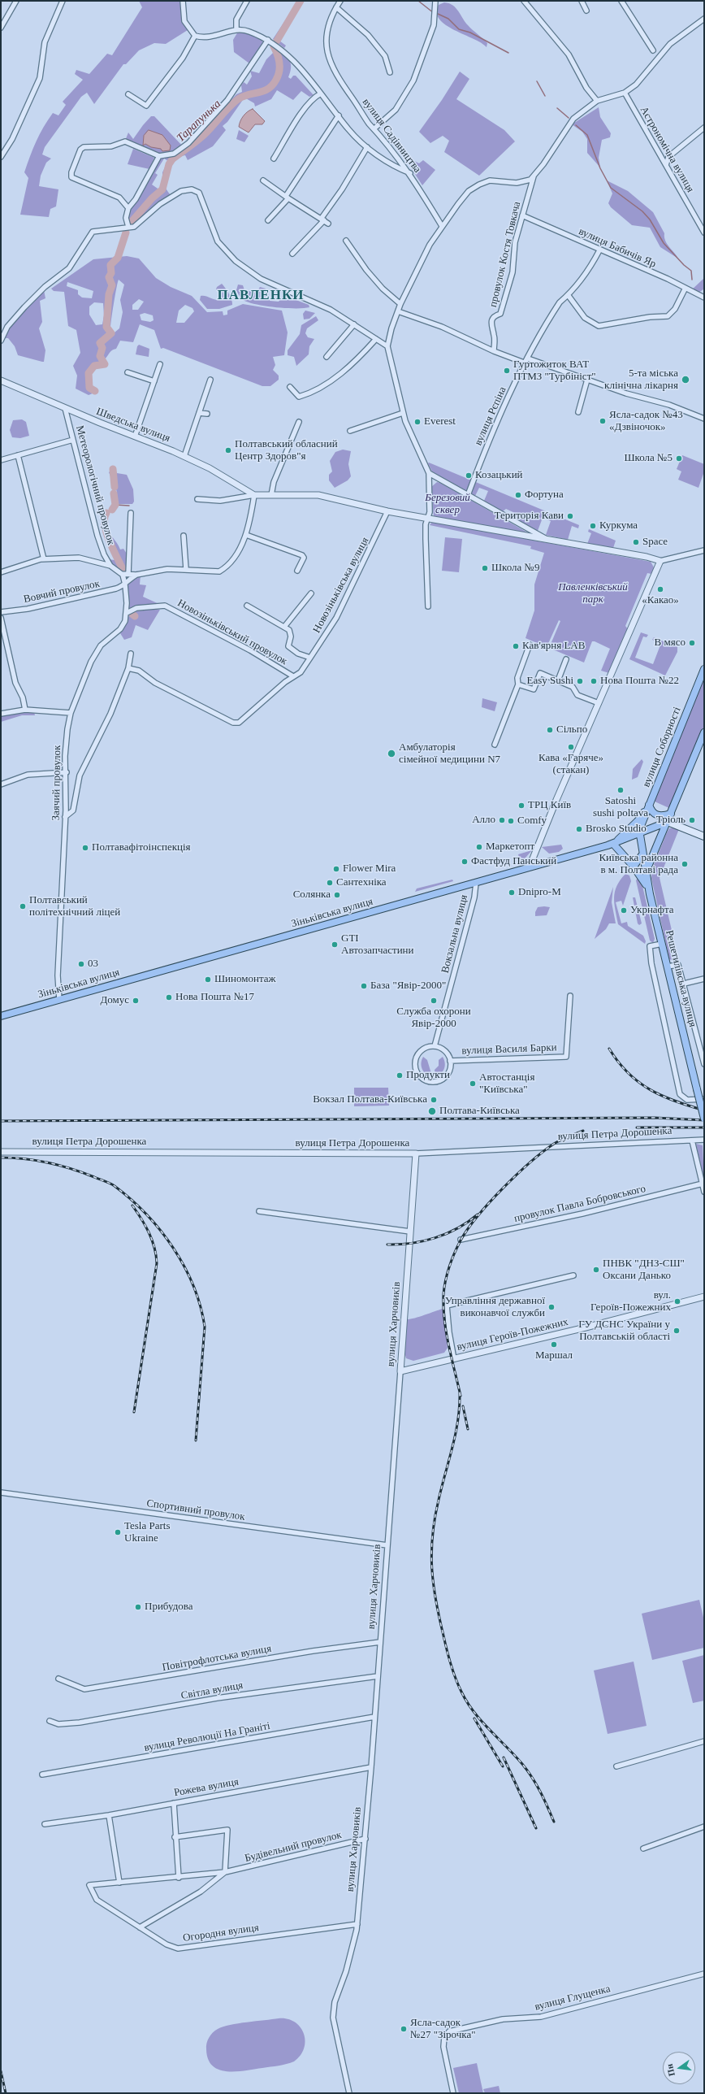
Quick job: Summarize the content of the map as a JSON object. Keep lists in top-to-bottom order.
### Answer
{
  "streets": {
    "main road": ["вулиця Соборності", "Зіньківська вулиця", "Решетилівська вулиця"],
    "street": [
      "вулиця Садівництва",
      "Астрономічна вулиця",
      "вулиця Бабичів Яр",
      "провулок Костя Товкача",
      "вулиця Рєпіна",
      "Шведська вулиця",
      "Метеорологічний провулок",
      "Новозіньківська вулиця",
      "Вовчий провулок",
      "Новозіньківський провулок",
      "Заячий провулок",
      "Вокзальна вулиця",
      "вулиця Василя Барки",
      "вулиця Петра Дорошенка",
      "провулок Павла Бобровського",
      "вулиця Харчовиків",
      "вулиця Героїв-Пожежних",
      "Спортивний провулок",
      "Повітрофлотська вулиця",
      "Світла вулиця",
      "вулиця Революції На Граніті",
      "Рожева вулиця",
      "Будівельний провулок",
      "Огородня вулиця",
      "вулиця Глущенка"
    ]
  },
  "crossings": [
    ["вулиця Бабичів Яр", "провулок Костя Товкача"],
    ["вулиця Бабичів Яр", "вулиця Рєпіна"],
    ["Шведська вулиця", "Метеорологічний провулок"],
    ["Новозіньківська вулиця", "Новозіньківський провулок"],
    ["Вовчий провулок", "Заячий провулок"],
    ["Новозіньківський провулок", "Заячий провулок"],
    ["вулиця Соборності", "Зіньківська вулиця"],
    ["вулиця Соборності", "Решетилівська вулиця"],
    ["Заячий провулок", "Зіньківська вулиця"],
    ["Зіньківська вулиця", "Вокзальна вулиця"],
    ["Зіньківська вулиця", "Решетилівська вулиця"],
    ["Вокзальна вулиця", "вулиця Василя Барки"],
    ["вулиця Петра Дорошенка", "вулиця Харчовиків"],
    ["вулиця Харчовиків", "вулиця Героїв-Пожежних"],
    ["вулиця Харчовиків", "Спортивний провулок"],
    ["вулиця Харчовиків", "Повітрофлотська вулиця"],
    ["вулиця Харчовиків", "Світла вулиця"],
    ["вулиця Харчовиків", "вулиця Революції На Граніті"],
    ["вулиця Харчовиків", "Рожева вулиця"],
    ["вулиця Харчовиків", "Будівельний провулок"],
    ["вулиця Харчовиків", "Огородня вулиця"],
    ["Будівельний провулок", "Огородня вулиця"]
  ],
  "districts": ["ПАВЛЕНКИ"],
  "water": ["Тарапунька"],
  "parks": ["Березовий сквер", "Павленківський парк"],
  "places": [
    "Гуртожиток ВАТ ПТМЗ \"Турбініст\"",
    "5-та міська клінічна лікарня",
    "Ясла-садок №43 «Дзвіночок»",
    "Everest",
    "Полтавський обласний Центр Здоров\"я",
    "Школа №5",
    "Козацький",
    "Фортуна",
    "Територія Кави",
    "Куркума",
    "Space",
    "Школа №9",
    "«Какао»",
    "В мясо",
    "Кав'ярня LAB",
    "Easy Sushi",
    "Нова Пошта №22",
    "Сільпо",
    "Кава «Гаряче» (стакан)",
    "Амбулаторія сімейної медицини N7",
    "Satoshi sushi poltava",
    "ТРЦ Київ",
    "Алло",
    "Тріоль",
    "Comfy",
    "Brosko Studio",
    "Маркетопт",
    "Полтавафітоінспекція",
    "Фастфуд Панський",
    "Київська районна в м. Полтаві рада",
    "Flower Mira",
    "Сантехніка",
    "Dnipro-M",
    "Солянка",
    "Полтавський політехнічний ліцей",
    "Укрнафта",
    "GTI Автозапчастини",
    "03",
    "Шиномонтаж",
    "База \"Явір-2000\"",
    "Нова Пошта №17",
    "Домус",
    "Служба охорони Явір-2000",
    "Продукти",
    "Автостанція \"Київська\"",
    "Вокзал Полтава-Київська",
    "Полтава-Київська",
    "ПНВК \"ДНЗ-СШ\" Оксани Данько",
    "вул. Героїв-Пожежних",
    "Управління державної виконавчої служби",
    "ГУ ДСНС України у Полтавській області",
    "Маршал",
    "Tesla Parts Ukraine",
    "Прибудова",
    "Ясла-садок №27 \"Зірочка\""
  ],
  "north": "left"
}
